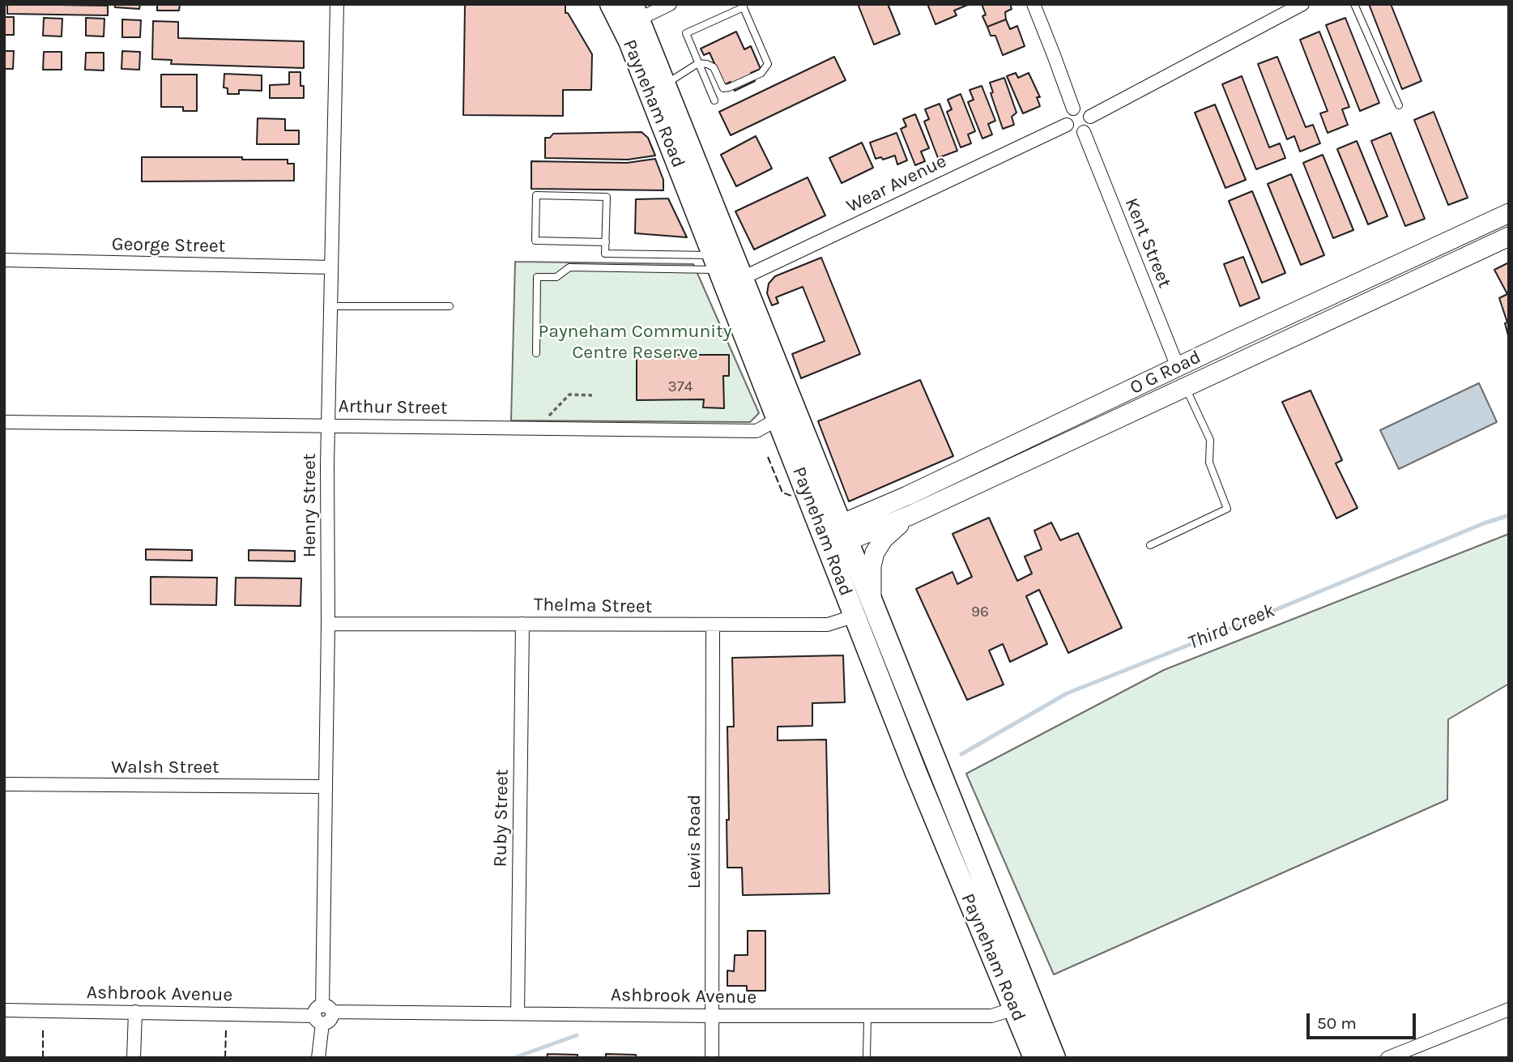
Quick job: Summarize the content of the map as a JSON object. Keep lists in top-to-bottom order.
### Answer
{
  "streets": {
    "main road": ["Payneham Road", "O G Road"],
    "street": [
      "Wear Avenue",
      "Kent Street",
      "George Street",
      "Arthur Street",
      "Henry Street",
      "Thelma Street",
      "Walsh Street",
      "Ruby Street",
      "Lewis Road",
      "Ashbrook Avenue"
    ]
  },
  "crossings": [
    ["Payneham Road", "Wear Avenue"],
    ["Payneham Road", "O G Road"],
    ["Payneham Road", "Arthur Street"],
    ["Payneham Road", "Thelma Street"],
    ["Payneham Road", "Ashbrook Avenue"],
    ["Wear Avenue", "Kent Street"],
    ["Kent Street", "O G Road"],
    ["George Street", "Henry Street"],
    ["Arthur Street", "Henry Street"],
    ["Henry Street", "Thelma Street"],
    ["Henry Street", "Walsh Street"],
    ["Henry Street", "Ashbrook Avenue"],
    ["Thelma Street", "Ruby Street"],
    ["Thelma Street", "Lewis Road"],
    ["Ruby Street", "Ashbrook Avenue"],
    ["Lewis Road", "Ashbrook Avenue"]
  ],
  "water": ["Third Creek"],
  "parks": ["Payneham Community Centre Reserve"],
  "house_numbers": ["374", "96"],
  "scale_bar": "50 m"
}
